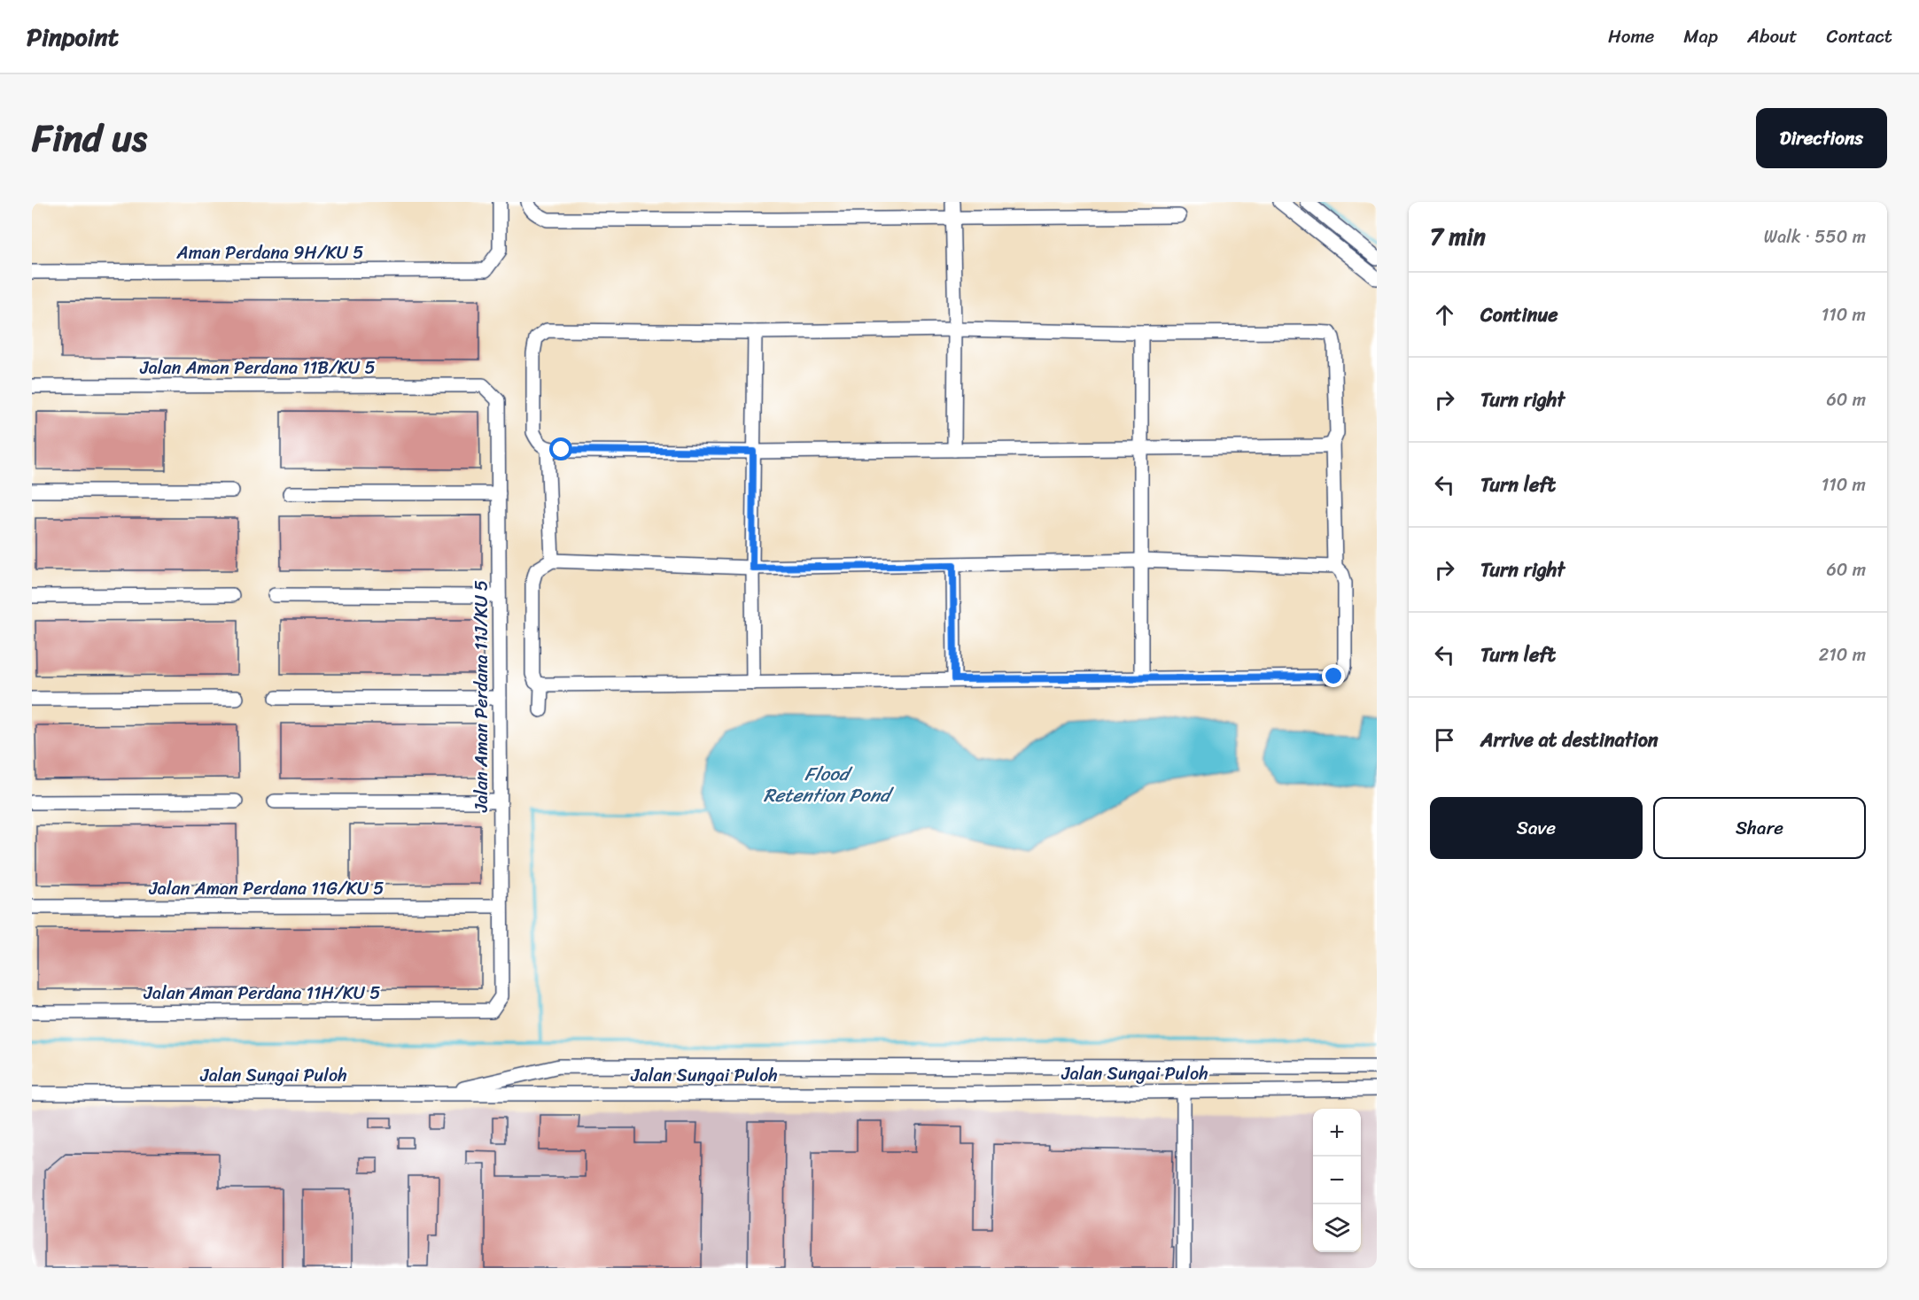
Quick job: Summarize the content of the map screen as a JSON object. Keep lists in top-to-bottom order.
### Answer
{
  "streets": {
    "street": [
      "Aman Perdana 9H/KU 5",
      "Jalan Aman Perdana 11B/KU 5",
      "Jalan Aman Perdana 11J/KU 5",
      "Jalan Aman Perdana 11G/KU 5",
      "Jalan Aman Perdana 11H/KU 5",
      "Jalan Sungai Puloh"
    ]
  },
  "crossings": [
    ["Jalan Aman Perdana 11B/KU 5", "Jalan Aman Perdana 11J/KU 5"],
    ["Jalan Aman Perdana 11J/KU 5", "Jalan Aman Perdana 11G/KU 5"],
    ["Jalan Aman Perdana 11J/KU 5", "Jalan Aman Perdana 11H/KU 5"]
  ],
  "water": ["Flood Retention Pond"],
  "page": {
    "header": "Pinpoint",
    "nav": [
      "Home",
      "Map",
      "About",
      "Contact"
    ],
    "title": "Find us",
    "buttons": [
      "Directions",
      ["Save", "Share"]
    ],
    "heading": ["7 min", "Walk · 550 m"],
    "list": [
      ["Continue", "110 m"],
      ["Turn right", "60 m"],
      ["Turn left", "110 m"],
      ["Turn right", "60 m"],
      ["Turn left", "210 m"],
      "Arrive at destination"
    ],
    "map_buttons": ["+", "−"]
  }
}
